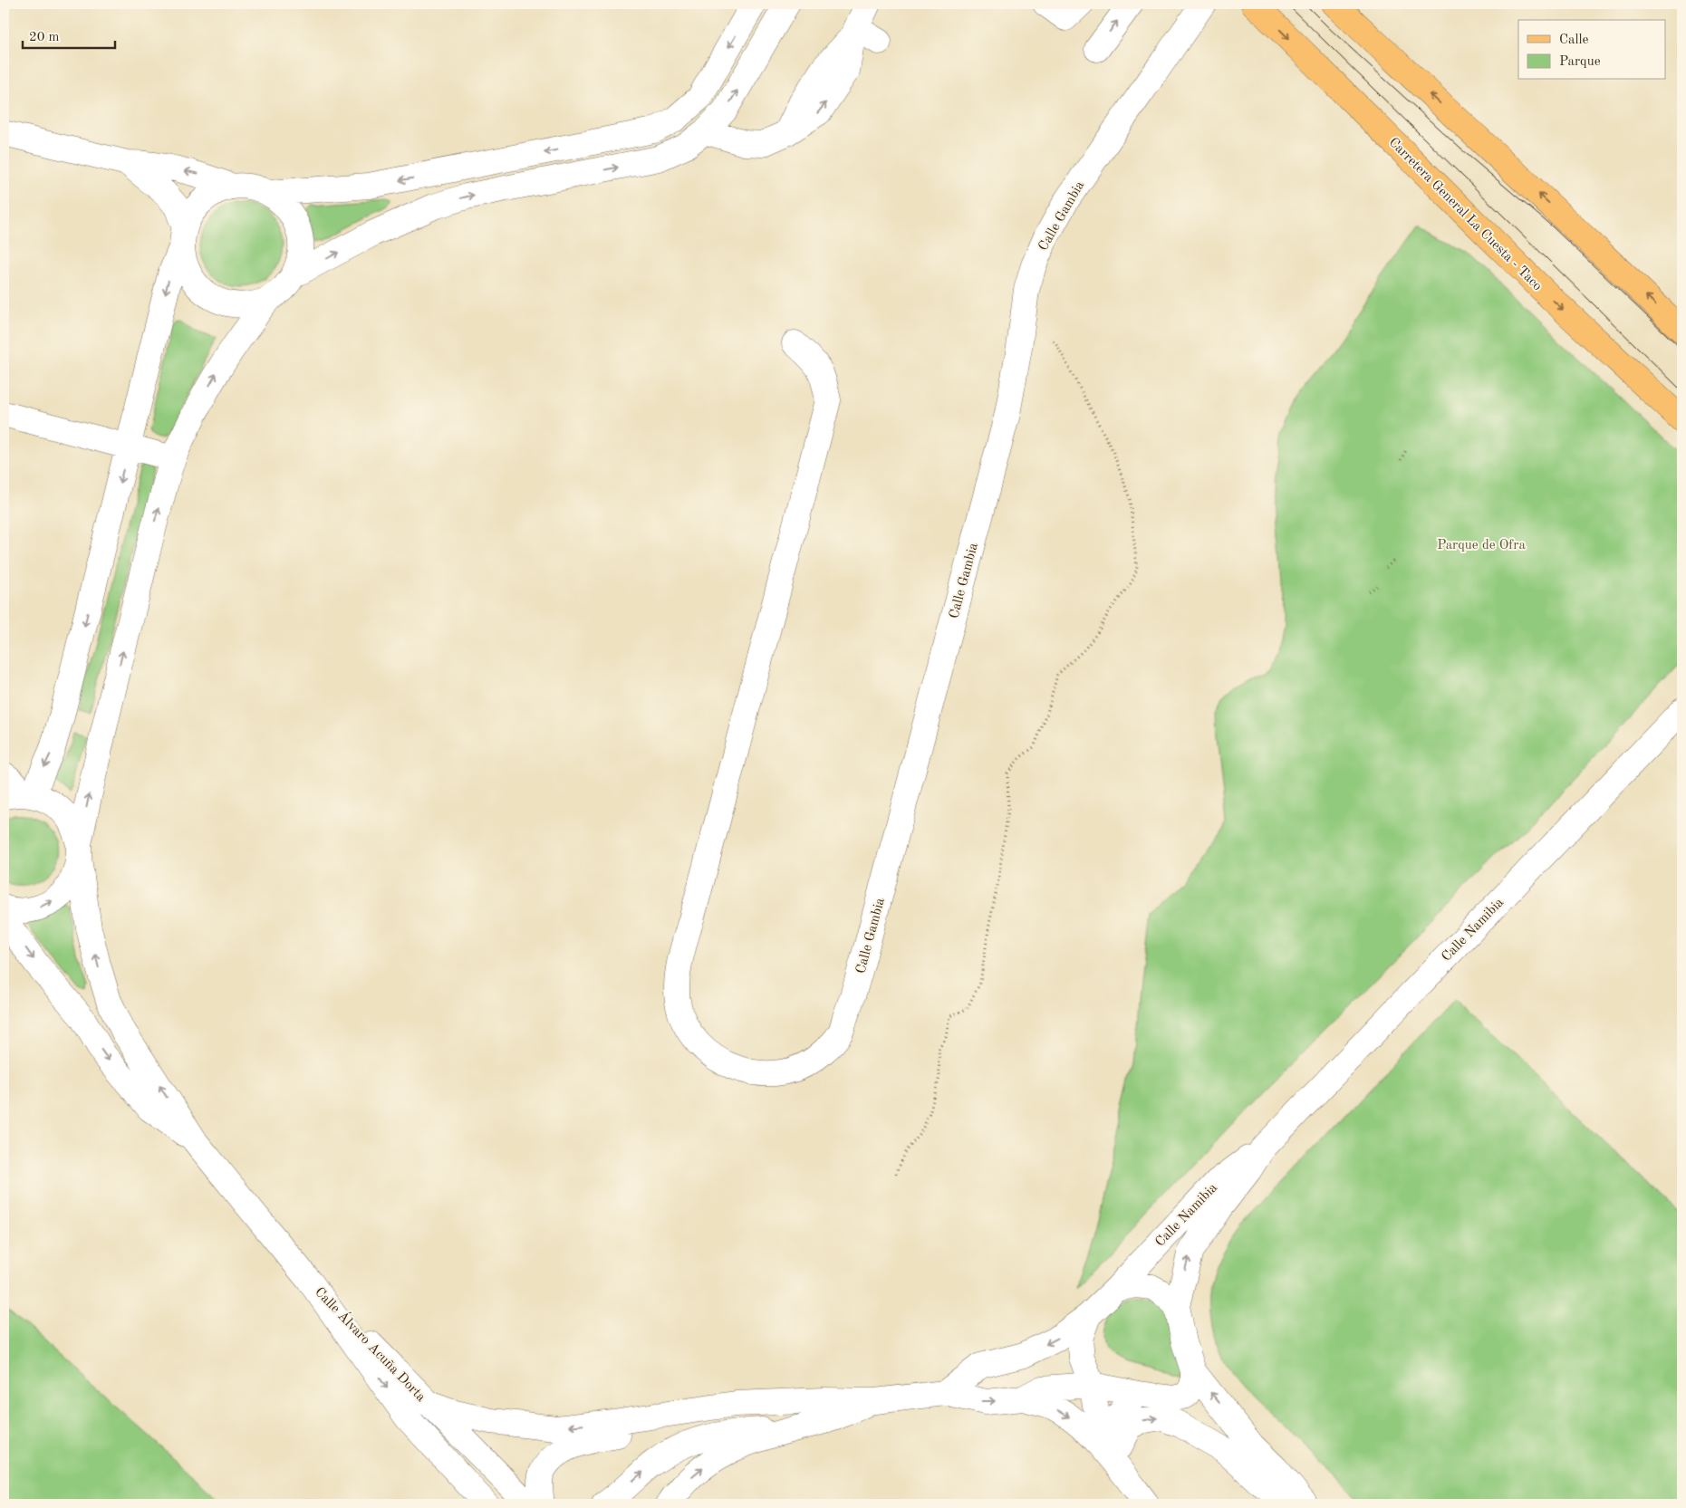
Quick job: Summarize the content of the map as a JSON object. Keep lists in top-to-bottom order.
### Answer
{
  "streets": {
    "main road": ["Carretera General La Cuesta - Taco"],
    "street": ["Calle Gambia", "Calle Namibia", "Calle Álvaro Acuña Dorta"]
  },
  "parks": ["Parque de Ofra"],
  "legend": ["Calle", "Parque"],
  "scale_bar": "20 m"
}
